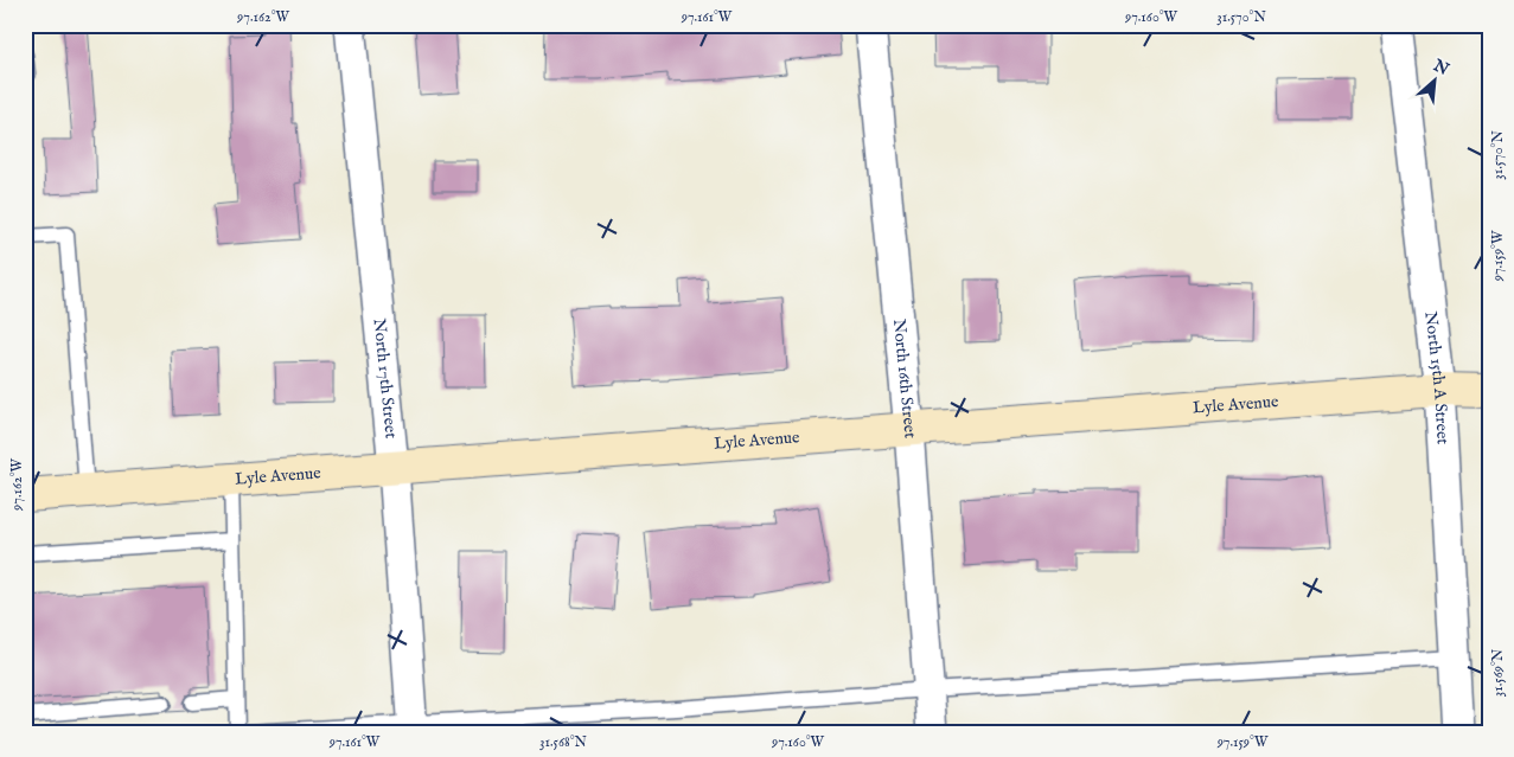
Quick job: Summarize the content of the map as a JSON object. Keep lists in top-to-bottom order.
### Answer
{
  "streets": {
    "main road": ["Lyle Avenue"],
    "street": ["North 17th Street", "North 16th Street", "North 15th A Street"]
  },
  "crossings": [
    ["North 17th Street", "Lyle Avenue"],
    ["North 16th Street", "Lyle Avenue"],
    ["North 15th A Street", "Lyle Avenue"]
  ],
  "north": "top right",
  "coordinates": [
    "97.162°W",
    "97.161°W",
    "97.160°W",
    "31.570°N",
    "97.159°W",
    "31.569°N",
    "31.568°N"
  ]
}
